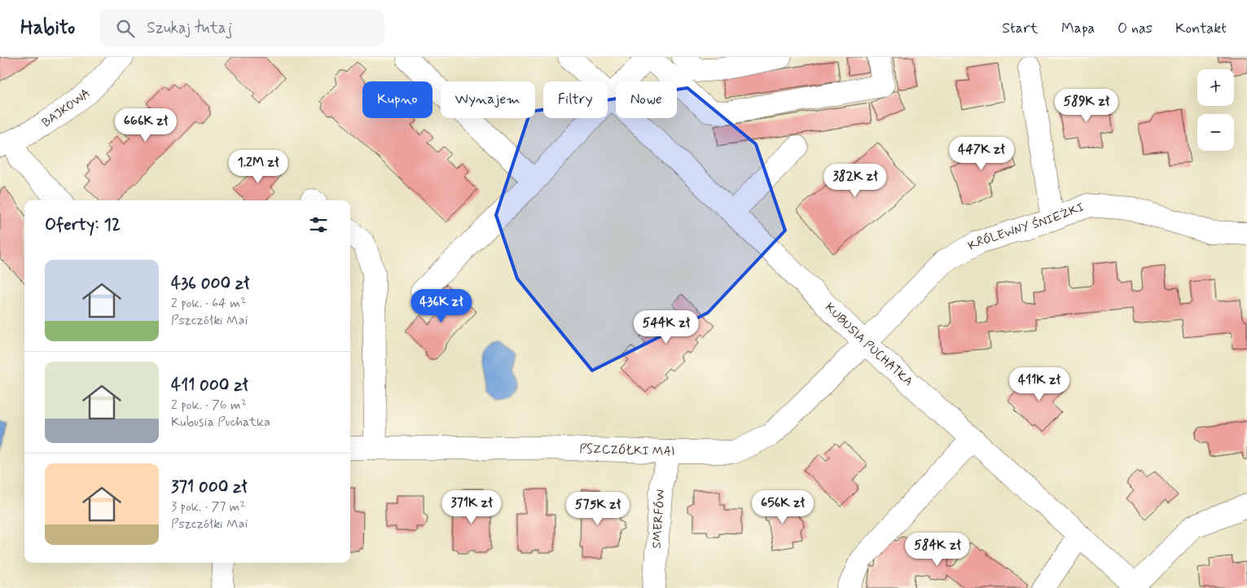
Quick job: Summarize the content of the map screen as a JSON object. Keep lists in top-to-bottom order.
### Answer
{
  "streets": {
    "street": [
      "BAJKOWA",
      "KRÓLEWNY ŚNIEŻKI",
      "KUBUSIA PUCHATKA",
      "PSZCZÓŁKI MAI",
      "SMERFÓW"
    ]
  },
  "crossings": [
    ["KRÓLEWNY ŚNIEŻKI", "KUBUSIA PUCHATKA"],
    ["KRÓLEWNY ŚNIEŻKI", "PSZCZÓŁKI MAI"],
    ["KUBUSIA PUCHATKA", "PSZCZÓŁKI MAI"],
    ["PSZCZÓŁKI MAI", "SMERFÓW"]
  ],
  "page": {
    "header": "Habito",
    "search": "Szukaj tutaj",
    "nav": [
      "Start",
      "Mapa",
      "O nas",
      "Kontakt"
    ],
    "map_buttons": ["+", "−"],
    "chip": [
      "Kupno",
      "Wynajem",
      "Filtry",
      "Nowe"
    ],
    "price": [
      "589K zł",
      "666K zł",
      "447K zł",
      "1.2M zł",
      "382K zł",
      "436K zł",
      "544K zł",
      "411K zł",
      "371K zł",
      "656K zł",
      "575K zł",
      "584K zł"
    ],
    "heading": "Oferty: 12",
    "list": [
      {
        "name": "436 000 zł",
        "note": "2 pok. · 64 m² · Pszczółki Mai"
      },
      {
        "name": "411 000 zł",
        "note": "2 pok. · 76 m² · Kubusia Puchatka"
      },
      {
        "name": "371 000 zł",
        "note": "3 pok. · 77 m² · Pszczółki Mai"
      }
    ]
  }
}
